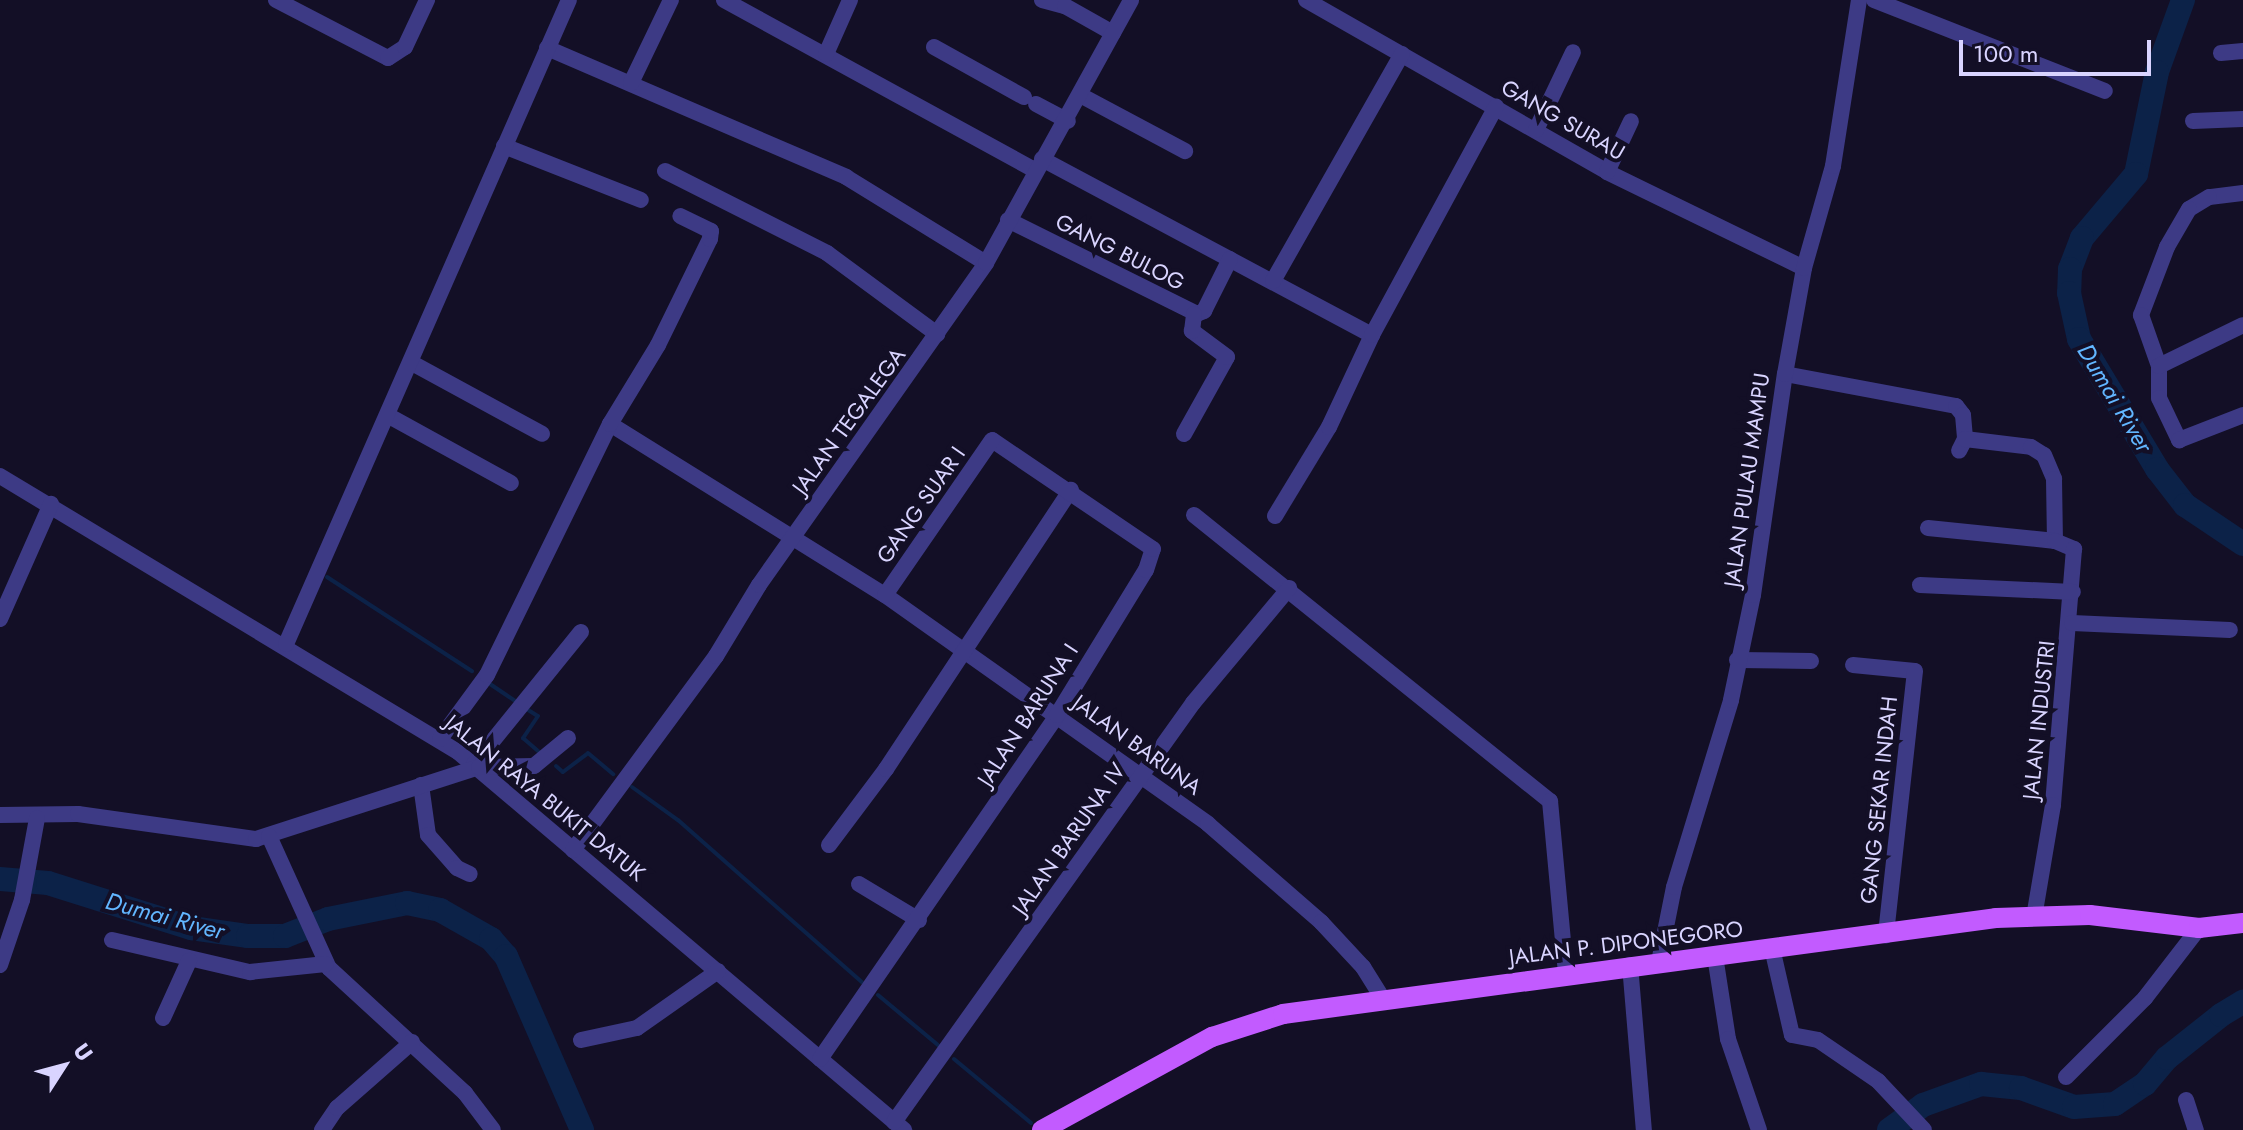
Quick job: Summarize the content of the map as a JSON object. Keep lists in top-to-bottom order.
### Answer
{
  "streets": {
    "main road": ["JALAN P. DIPONEGORO"],
    "street": [
      "GANG SURAU",
      "GANG BULOG",
      "JALAN TEGALEGA",
      "JALAN PULAU MAMPU",
      "GANG SUAR I",
      "JALAN BARUNA I",
      "JALAN INDUSTRI",
      "JALAN BARUNA",
      "JALAN RAYA BUKIT DATUK",
      "GANG SEKAR INDAH",
      "JALAN BARUNA IV"
    ]
  },
  "crossings": [
    ["GANG SURAU", "JALAN PULAU MAMPU"],
    ["GANG BULOG", "JALAN TEGALEGA"],
    ["JALAN TEGALEGA", "JALAN BARUNA"],
    ["JALAN TEGALEGA", "JALAN RAYA BUKIT DATUK"],
    ["JALAN PULAU MAMPU", "JALAN P. DIPONEGORO"],
    ["GANG SUAR I", "JALAN BARUNA I"],
    ["GANG SUAR I", "JALAN BARUNA"],
    ["JALAN BARUNA I", "JALAN BARUNA"],
    ["JALAN BARUNA I", "JALAN RAYA BUKIT DATUK"],
    ["JALAN INDUSTRI", "JALAN P. DIPONEGORO"],
    ["JALAN BARUNA", "JALAN BARUNA IV"],
    ["JALAN BARUNA", "JALAN P. DIPONEGORO"],
    ["JALAN RAYA BUKIT DATUK", "JALAN BARUNA IV"],
    ["GANG SEKAR INDAH", "JALAN P. DIPONEGORO"]
  ],
  "water": ["Dumai River"],
  "scale_bar": "100 m",
  "north": "top right"
}
